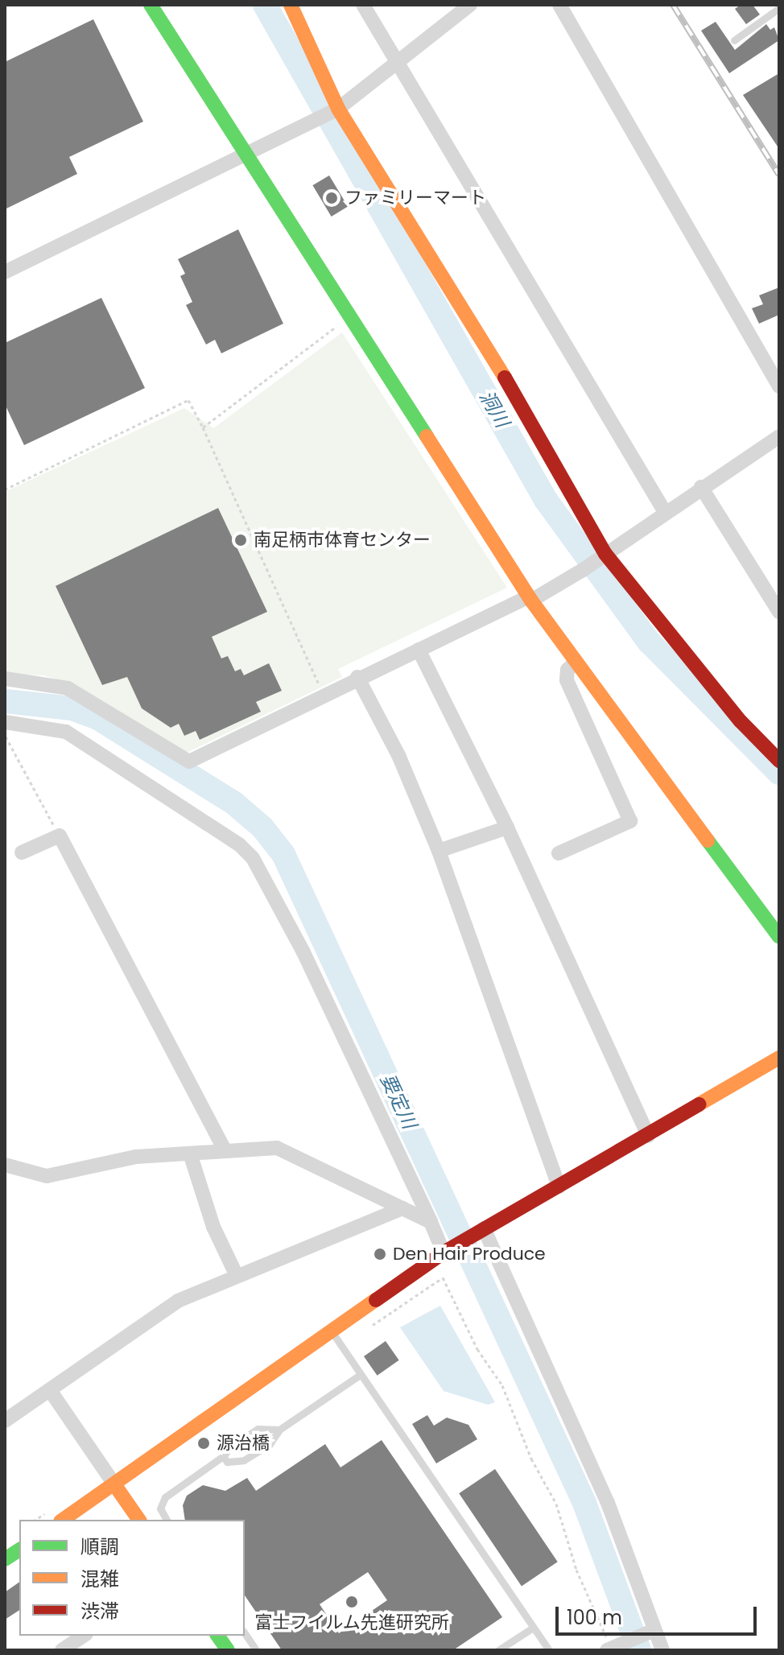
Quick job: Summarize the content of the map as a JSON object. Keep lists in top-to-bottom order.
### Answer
{
  "water": ["洞川", "要定川"],
  "places": [
    "ファミリーマート",
    "南足柄市体育センター",
    "Den Hair Produce",
    "源治橋",
    "富士フイルム先進研究所"
  ],
  "legend": ["順調", "混雑", "渋滞"],
  "scale_bar": "100 m"
}
